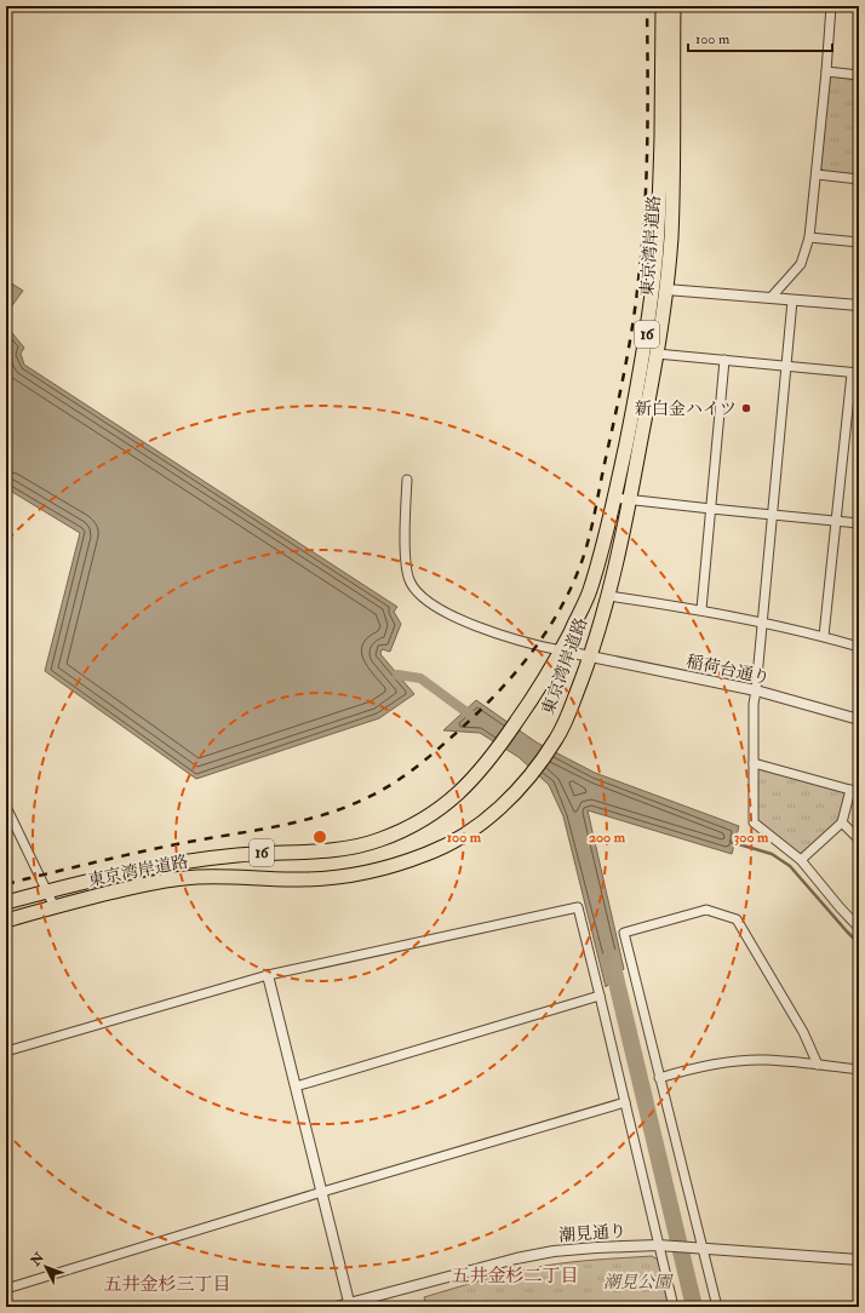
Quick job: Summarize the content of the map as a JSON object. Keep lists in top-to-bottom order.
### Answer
{
  "streets": {
    "highway": ["東京湾岸道路", "16"],
    "street": ["稲荷台通り", "潮見通り"]
  },
  "crossings": [
    ["東京湾岸道路", "稲荷台通り"]
  ],
  "districts": ["五井金杉二丁目", "五井金杉三丁目"],
  "parks": ["潮見公園"],
  "places": ["新白金ハイツ"],
  "scale_bar": "100 m",
  "north": "top left",
  "rings": ["100 m", "200 m", "300 m"]
}
